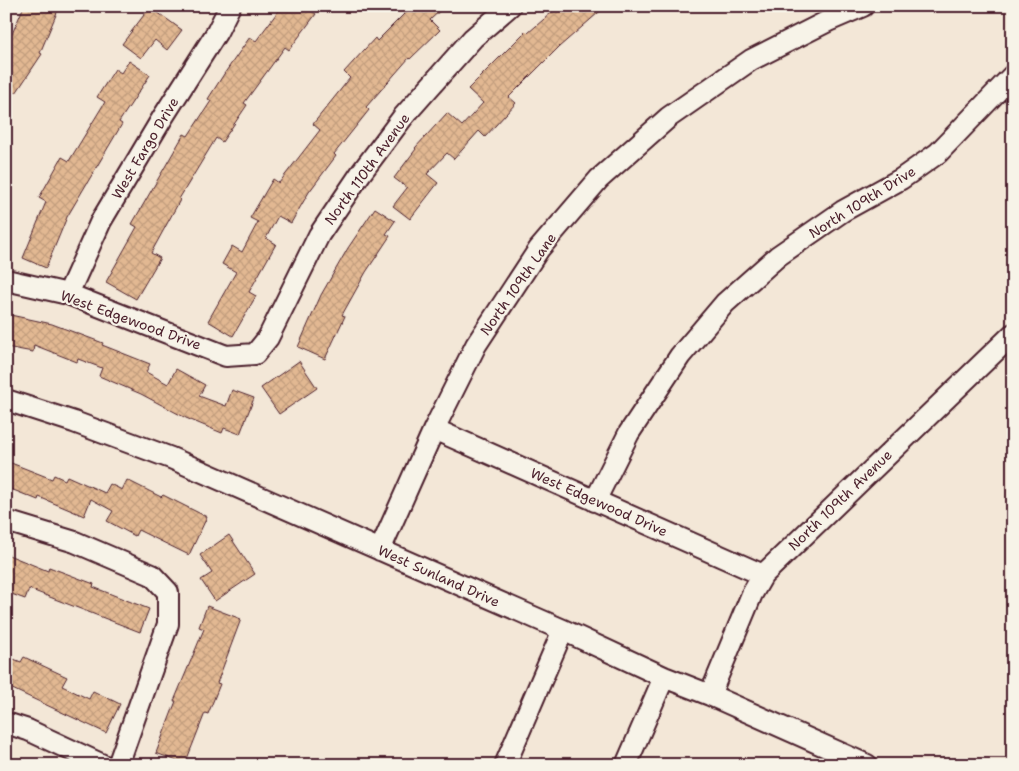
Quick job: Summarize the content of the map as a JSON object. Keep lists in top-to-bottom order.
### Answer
{
  "streets": {
    "street": [
      "West Fargo Drive",
      "North 110th Avenue",
      "North 109th Drive",
      "North 109th Lane",
      "West Edgewood Drive",
      "North 109th Avenue",
      "West Sunland Drive"
    ]
  },
  "crossings": [
    ["West Fargo Drive", "West Edgewood Drive"],
    ["North 110th Avenue", "West Edgewood Drive"],
    ["North 109th Drive", "West Edgewood Drive"],
    ["North 109th Lane", "West Edgewood Drive"],
    ["North 109th Lane", "West Sunland Drive"],
    ["West Edgewood Drive", "North 109th Avenue"],
    ["North 109th Avenue", "West Sunland Drive"]
  ]
}
